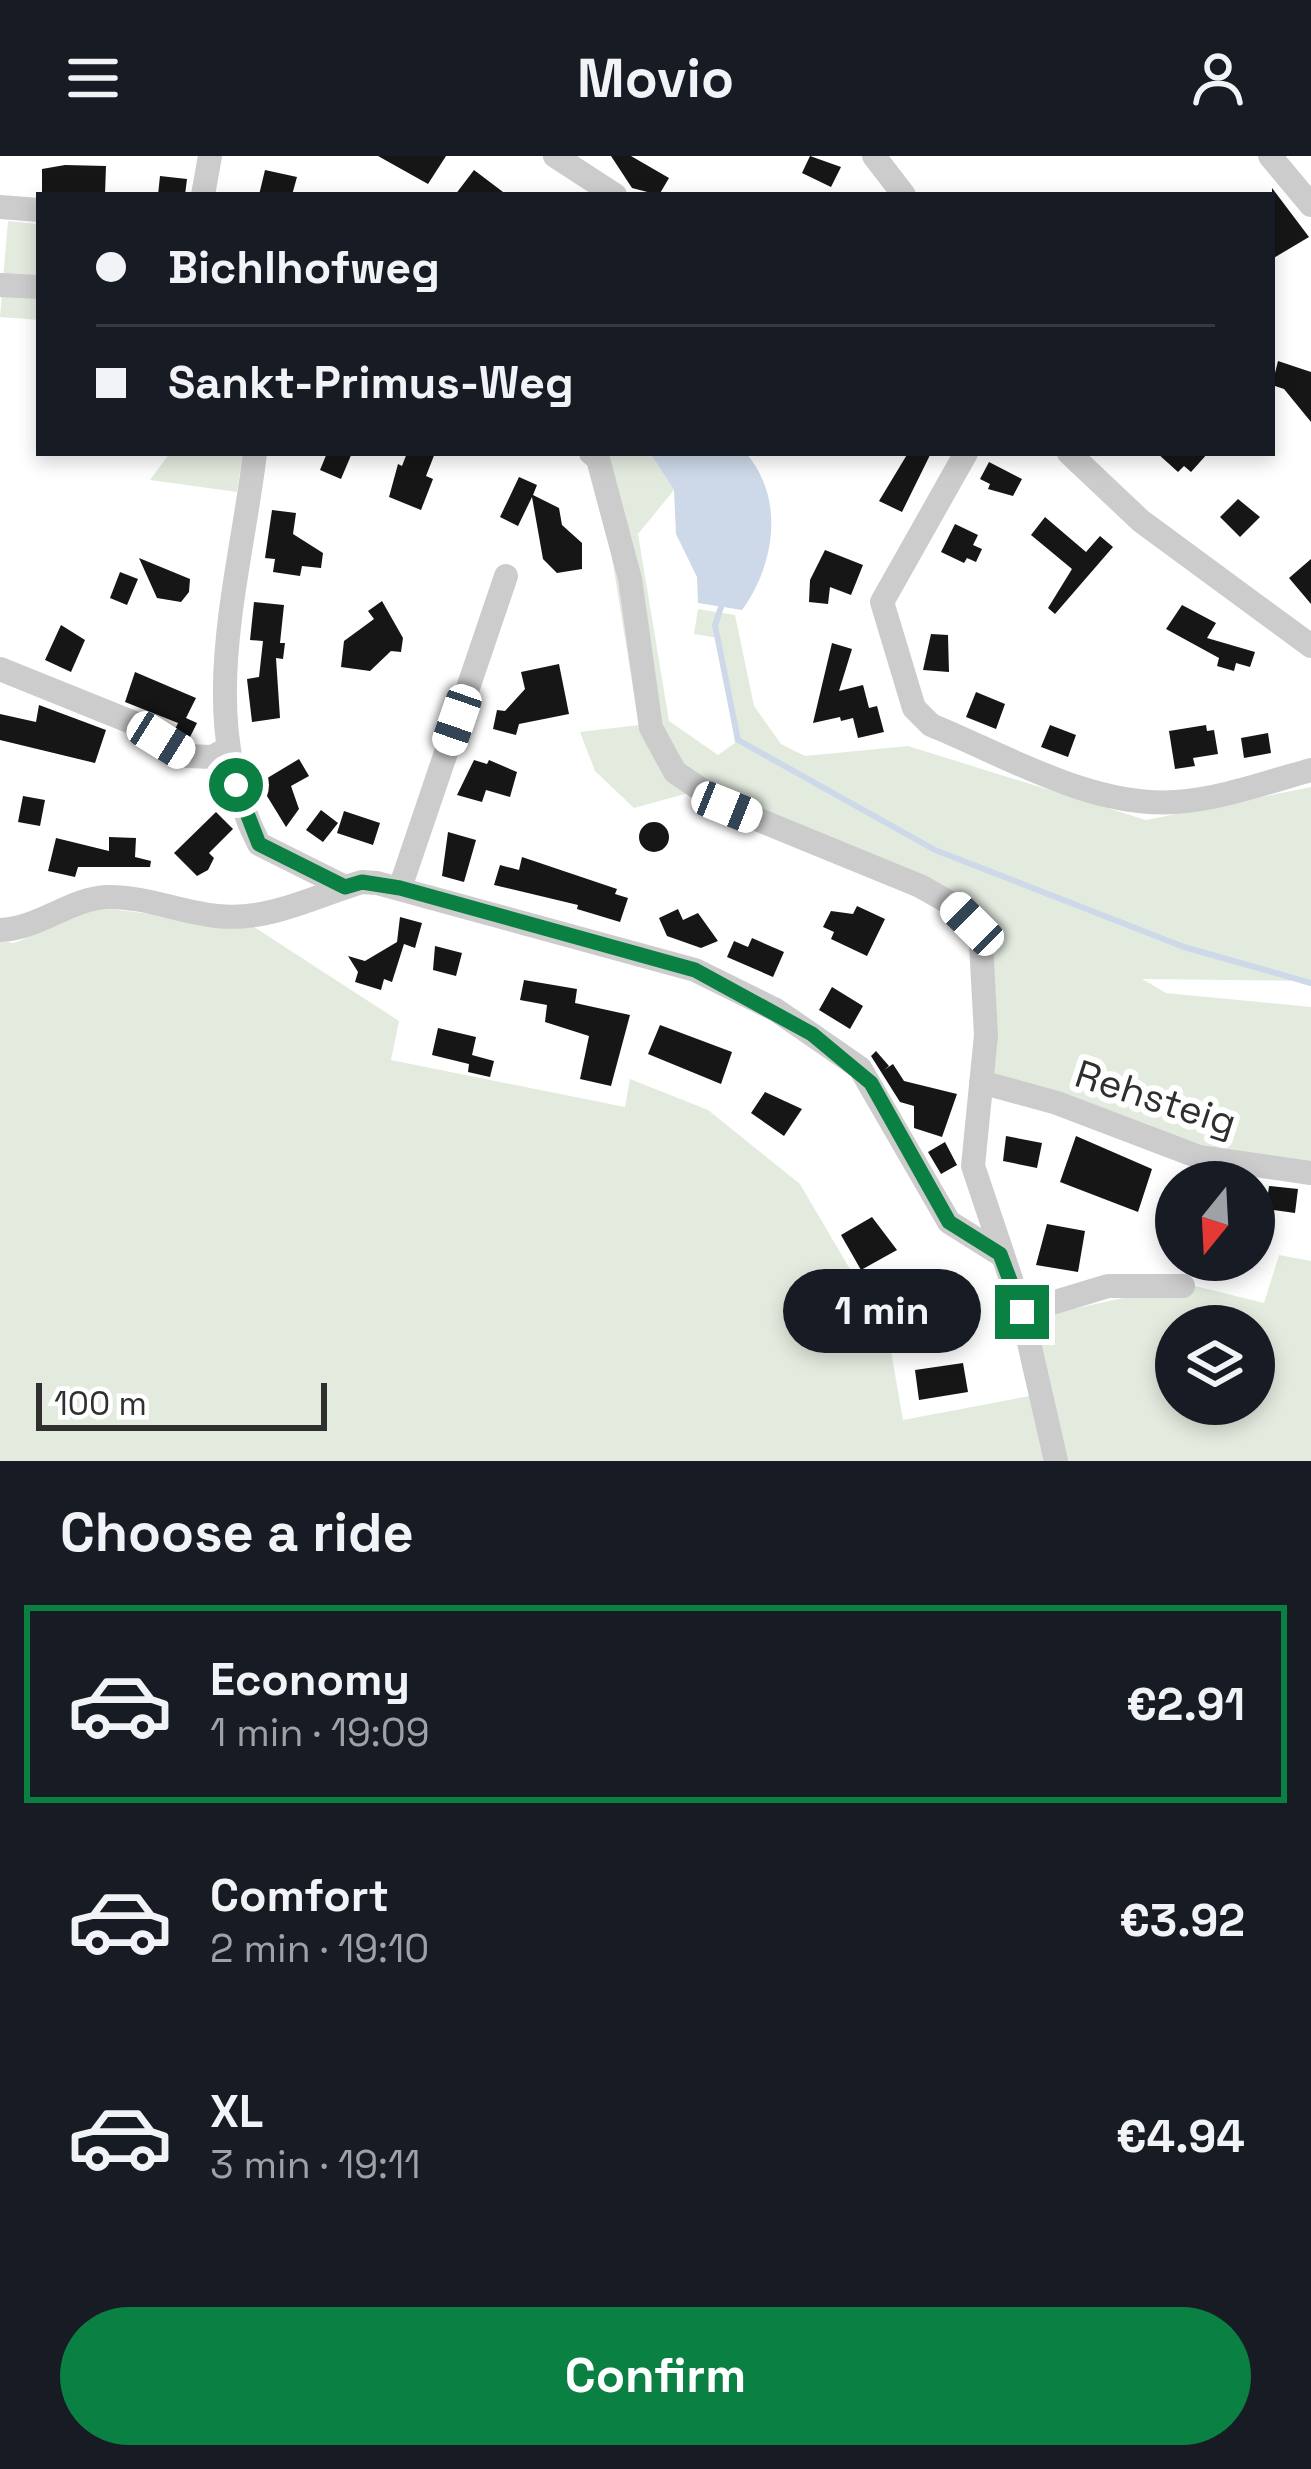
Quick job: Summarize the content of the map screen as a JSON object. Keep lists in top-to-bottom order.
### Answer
{
  "streets": {
    "street": ["Rehsteig"]
  },
  "scale_bar": "100 m",
  "north": "bottom",
  "page": {
    "header": "Movio",
    "banner": ["Bichlhofweg", "Sankt-Primus-Weg"],
    "bubble": "1 min",
    "scale": "100 m",
    "heading": "Choose a ride",
    "list": [
      {
        "name": "Economy",
        "note": "1 min · 19:09",
        "value": "€2.91"
      },
      {
        "name": "Comfort",
        "note": "2 min · 19:10",
        "value": "€3.92"
      },
      {
        "name": "XL",
        "note": "3 min · 19:11",
        "value": "€4.94"
      }
    ],
    "buttons": "Confirm"
  }
}
